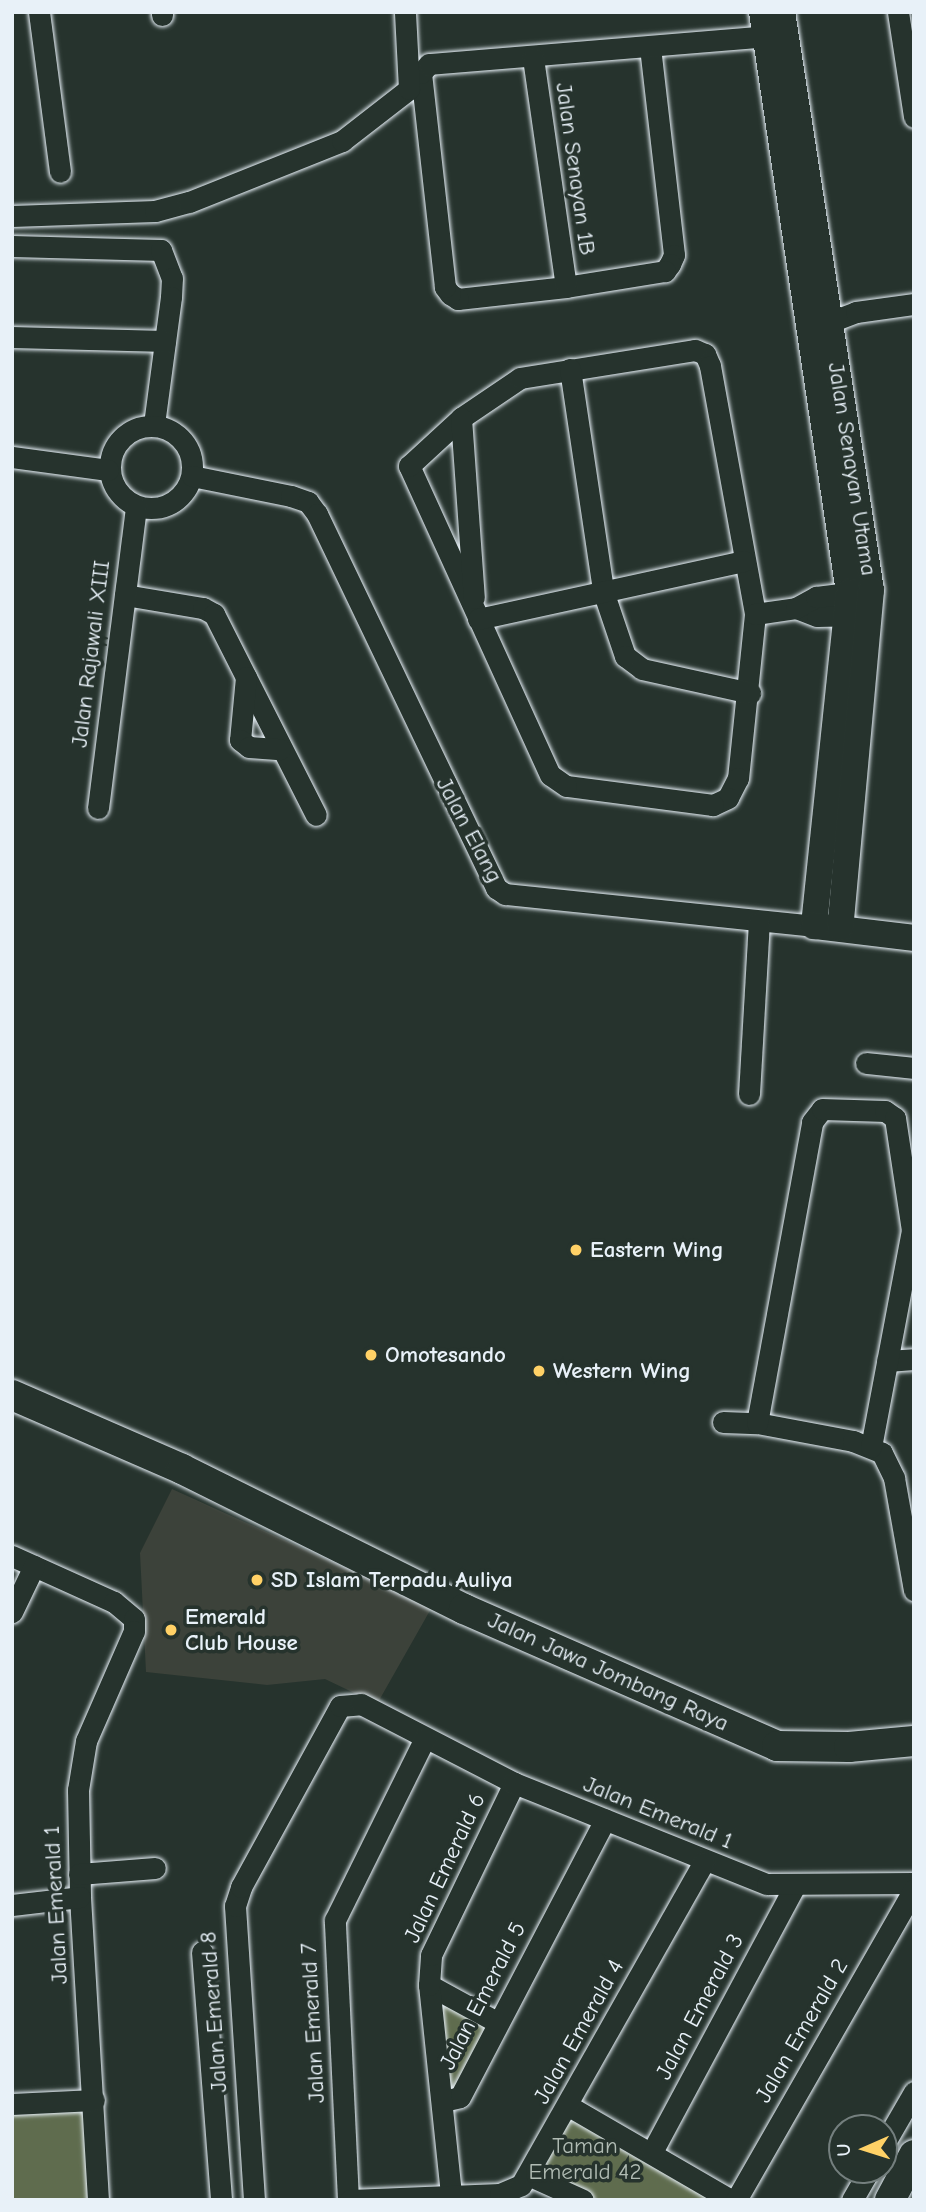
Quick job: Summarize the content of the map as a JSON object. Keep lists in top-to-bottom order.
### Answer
{
  "streets": {
    "main road": ["Jalan Jawa Jombang Raya"],
    "street": [
      "Jalan Senayan 1B",
      "Jalan Senayan Utama",
      "Jalan Rajawali XIII",
      "Jalan Elang",
      "Jalan Emerald 1",
      "Jalan Emerald 6",
      "Jalan Emerald 5",
      "Jalan Emerald 3",
      "Jalan Emerald 8",
      "Jalan Emerald 7",
      "Jalan Emerald 2",
      "Jalan Emerald 4"
    ]
  },
  "crossings": [
    ["Jalan Senayan Utama", "Jalan Elang"],
    ["Jalan Rajawali XIII", "Jalan Elang"],
    ["Jalan Emerald 1", "Jalan Emerald 6"],
    ["Jalan Emerald 1", "Jalan Emerald 5"],
    ["Jalan Emerald 1", "Jalan Emerald 3"],
    ["Jalan Emerald 1", "Jalan Emerald 8"],
    ["Jalan Emerald 1", "Jalan Emerald 7"],
    ["Jalan Emerald 1", "Jalan Emerald 4"],
    ["Jalan Emerald 6", "Jalan Emerald 5"],
    ["Jalan Emerald 5", "Jalan Emerald 4"],
    ["Jalan Emerald 7", "Jalan Emerald 4"]
  ],
  "parks": ["Taman Emerald 42"],
  "places": [
    "Eastern Wing",
    "Omotesando",
    "Western Wing",
    "SD Islam Terpadu Auliya",
    "Emerald Club House"
  ],
  "north": "left"
}
